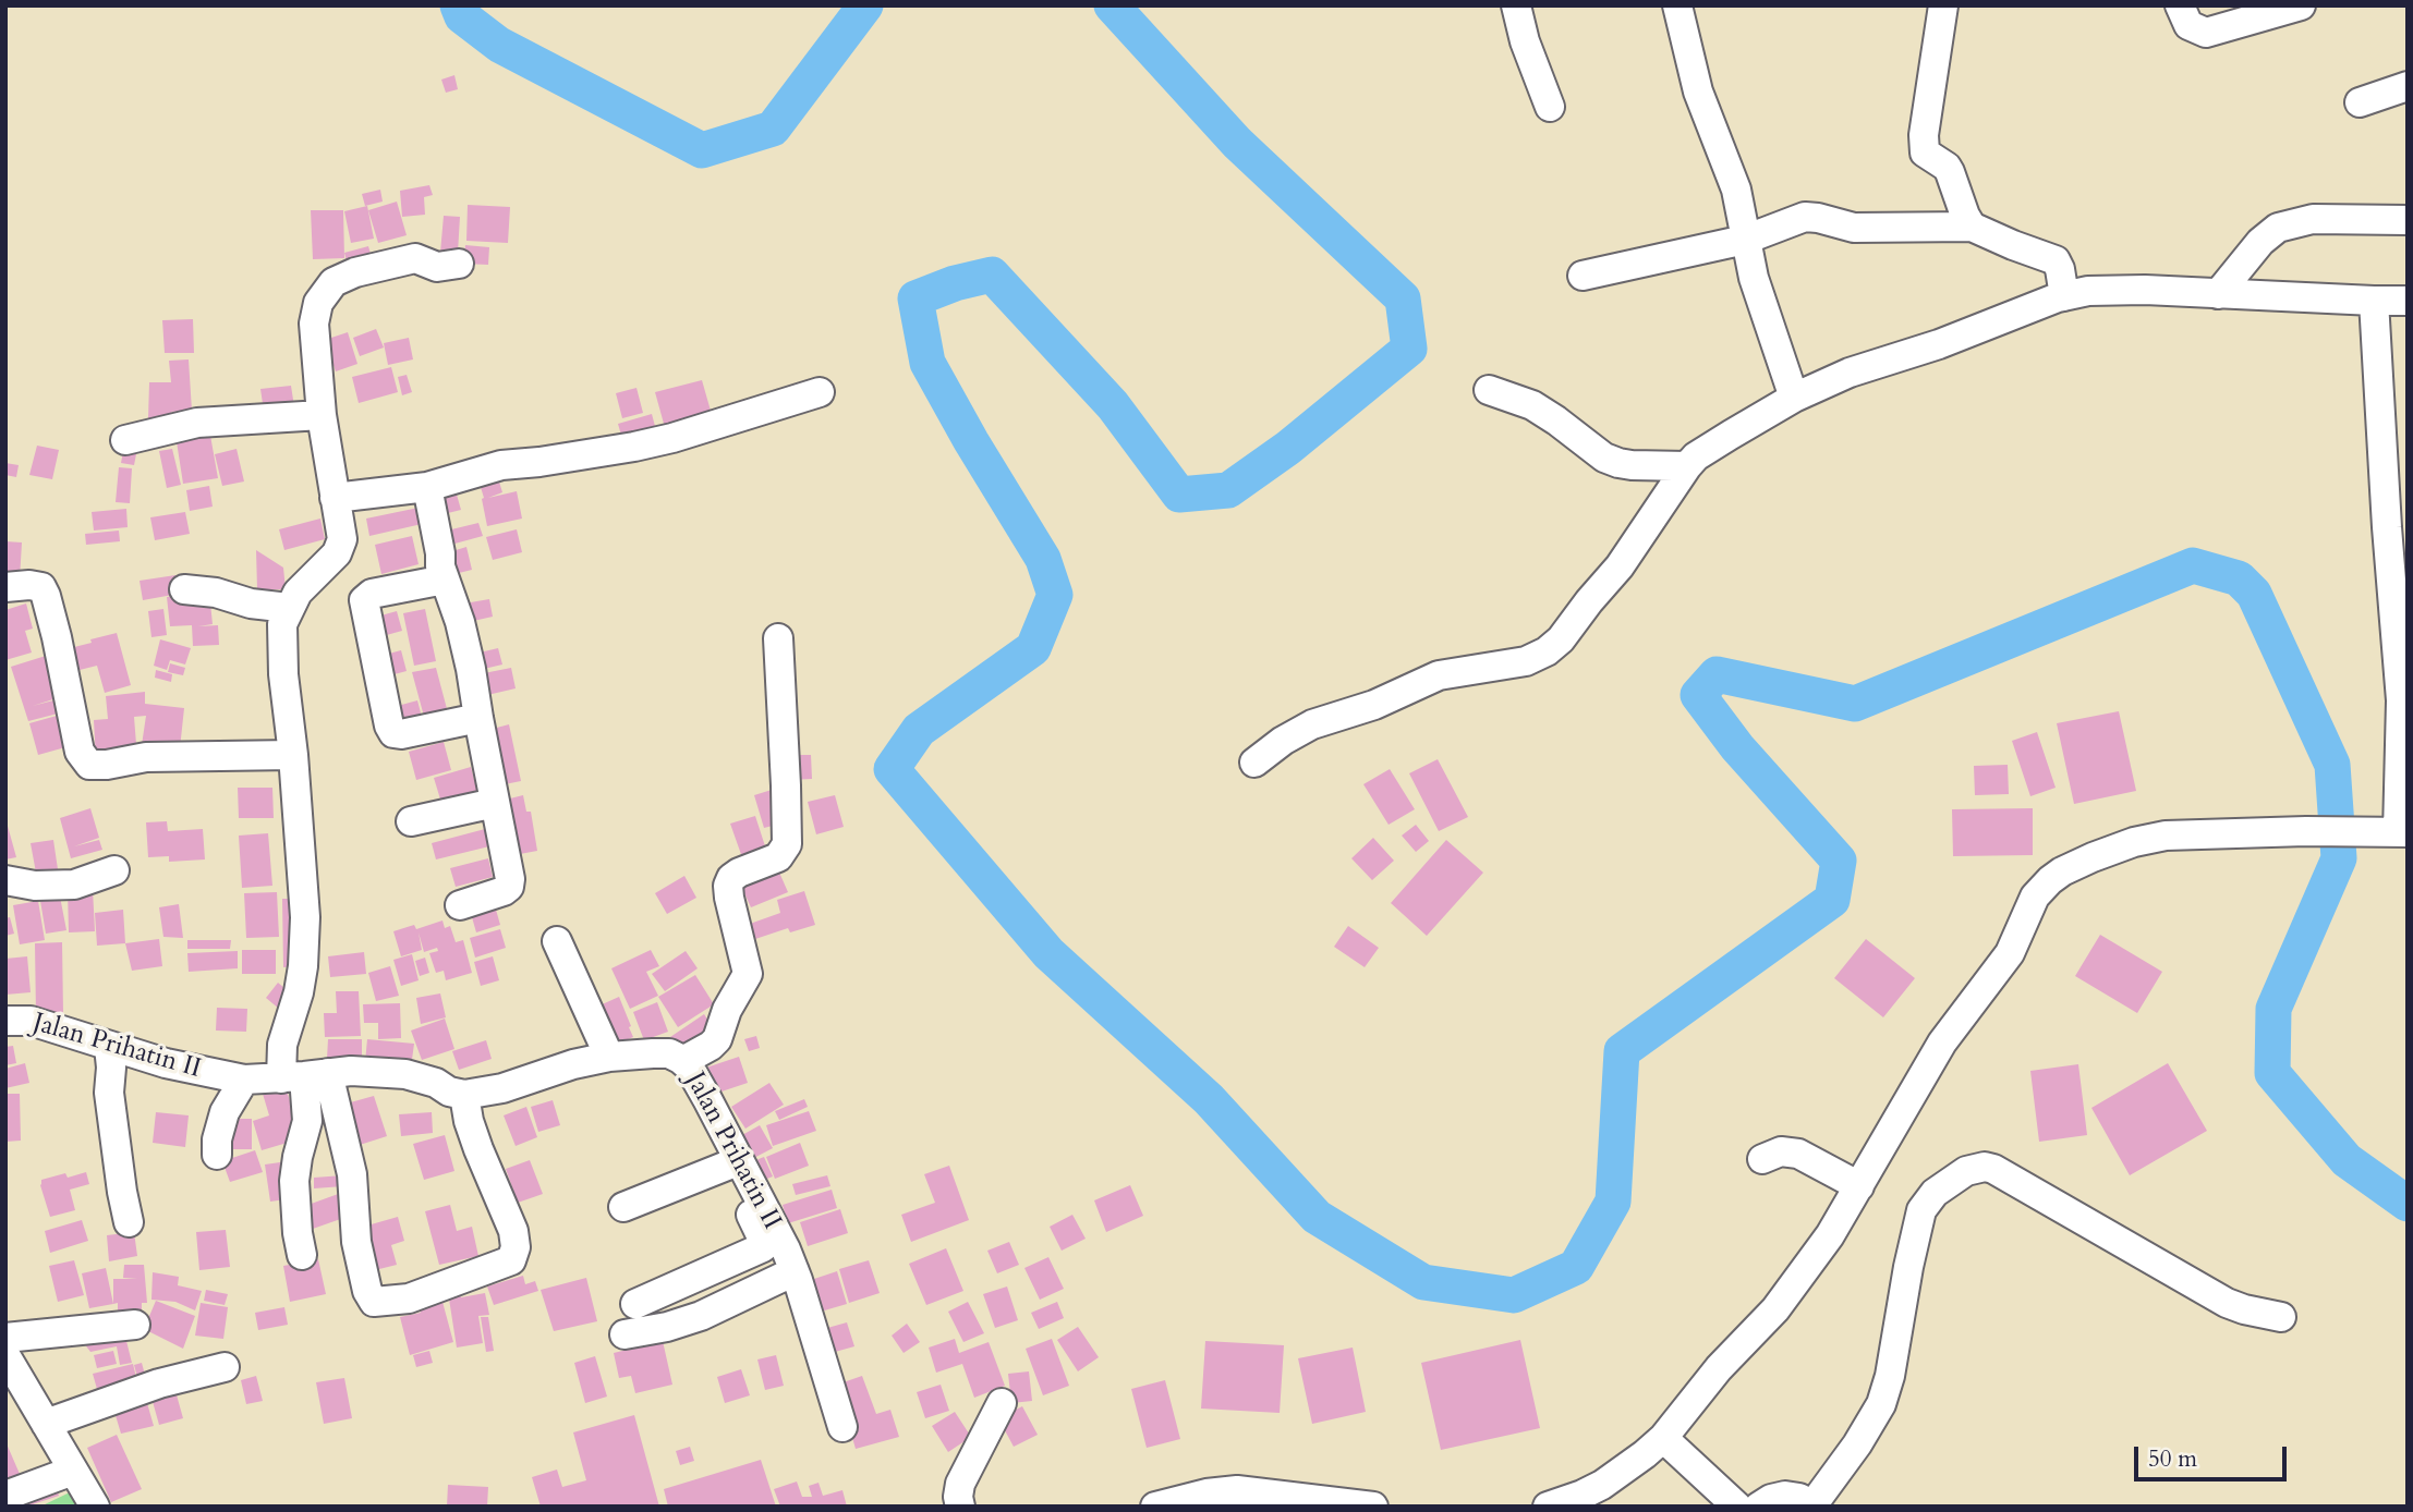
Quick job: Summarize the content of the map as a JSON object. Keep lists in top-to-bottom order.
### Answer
{
  "streets": {
    "street": ["Jalan Prihatin II"]
  },
  "scale_bar": "50 m"
}
